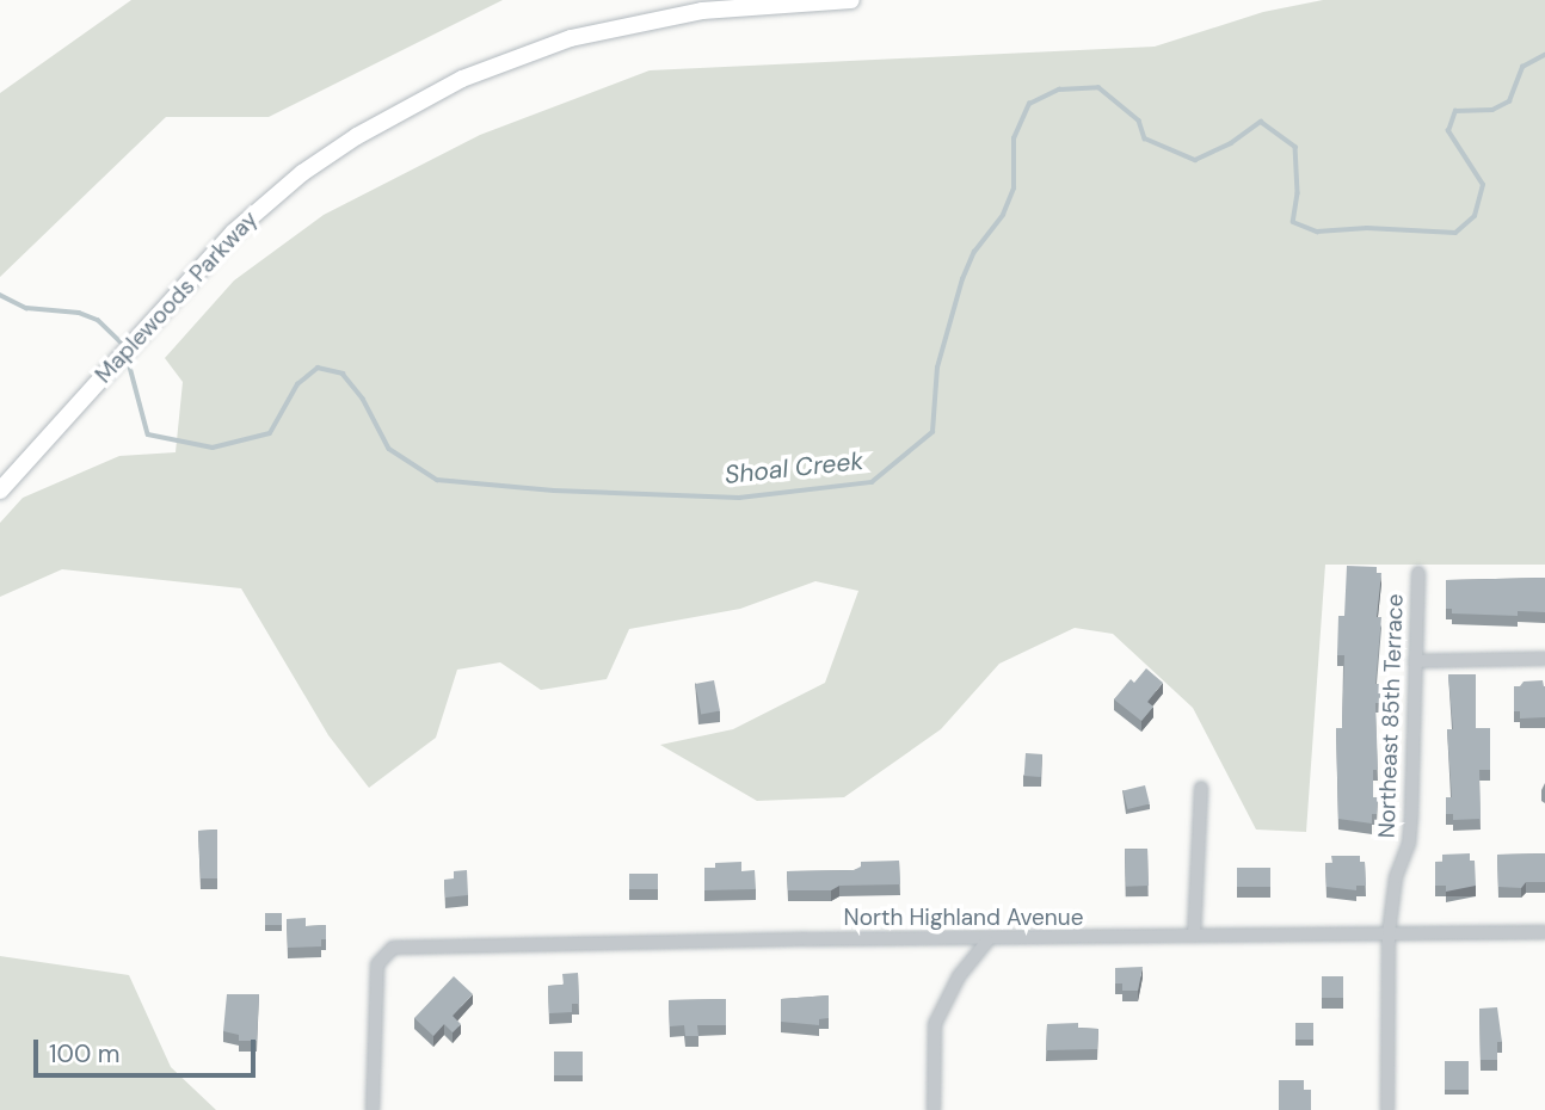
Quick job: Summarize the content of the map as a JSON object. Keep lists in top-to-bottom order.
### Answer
{
  "streets": {
    "main road": ["Maplewoods Parkway"],
    "street": ["Northeast 85th Terrace", "North Highland Avenue"]
  },
  "crossings": [
    ["Northeast 85th Terrace", "North Highland Avenue"]
  ],
  "water": ["Shoal Creek"],
  "scale_bar": "100 m"
}
